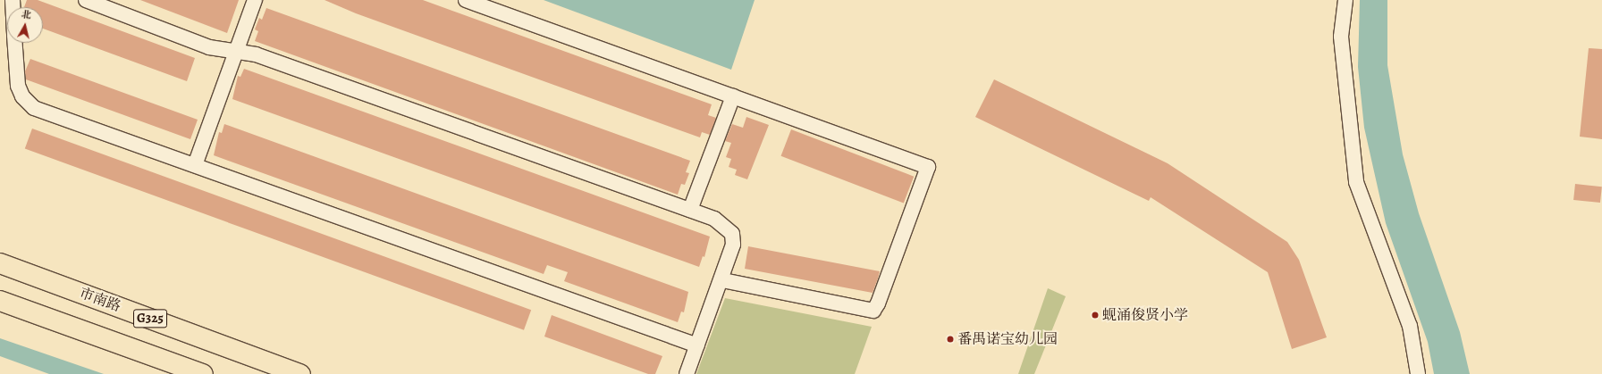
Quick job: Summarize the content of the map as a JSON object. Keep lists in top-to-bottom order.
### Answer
{
  "streets": {
    "highway": ["市南路", "G325"]
  },
  "places": ["蚬涌俊贤小学", "番禺诺宝幼儿园"],
  "north": "top"
}
